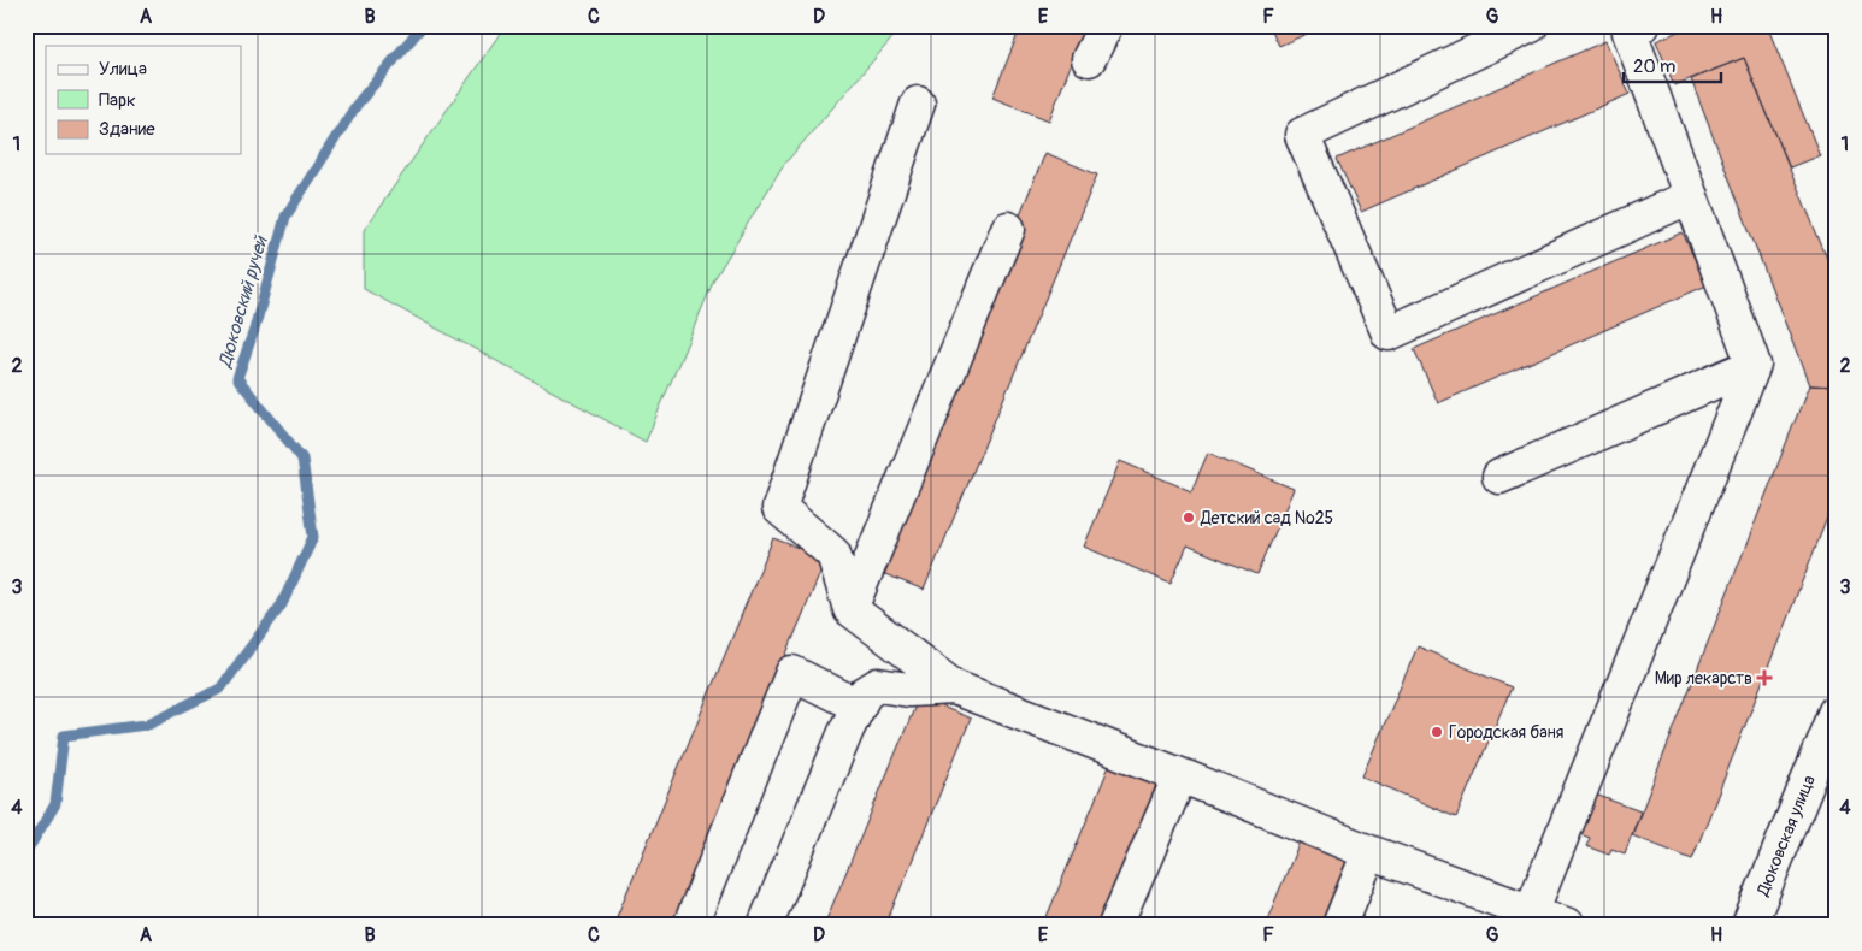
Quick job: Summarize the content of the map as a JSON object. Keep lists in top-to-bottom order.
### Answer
{
  "streets": {
    "street": ["Дюковская улица"]
  },
  "water": ["Дюковский ручей"],
  "places": {
    "other": ["Детский сад №25", "Городская баня"],
    "health": ["Мир лекарств"]
  },
  "legend": ["Улица", "Парк", "Здание"],
  "scale_bar": "20 m",
  "grid": {
    "columns": [
      "A",
      "B",
      "C",
      "D",
      "E",
      "F",
      "G",
      "H"
    ],
    "rows": [
      "1",
      "2",
      "3",
      "4"
    ]
  }
}
